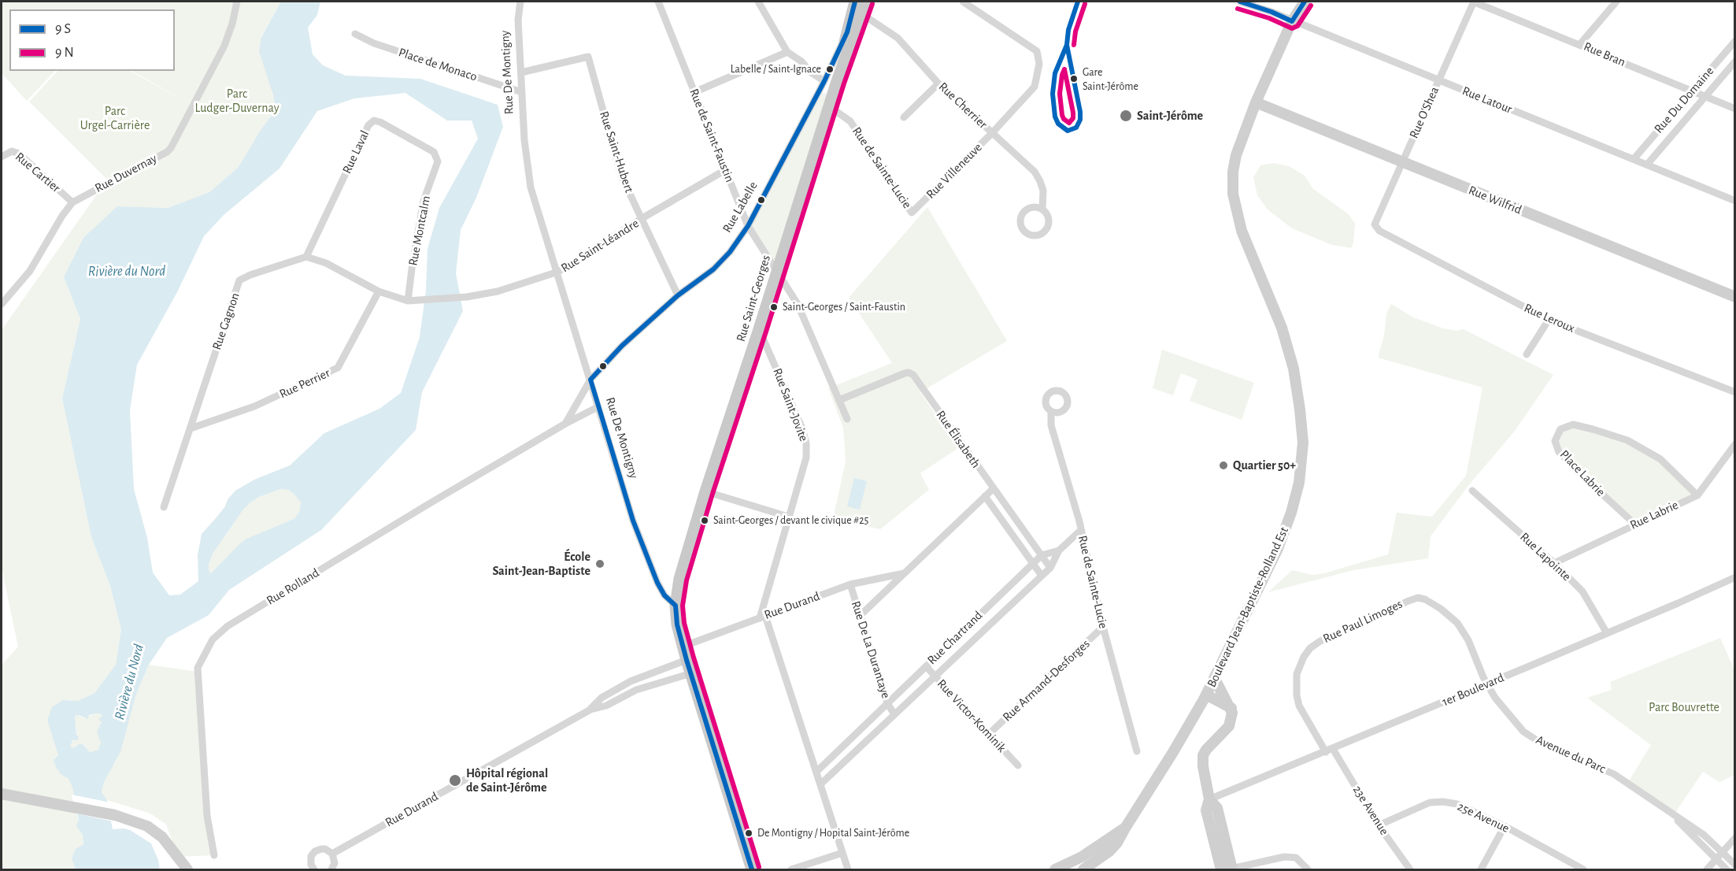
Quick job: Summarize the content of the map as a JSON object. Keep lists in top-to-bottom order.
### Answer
{
  "streets": {
    "main road": ["Rue Labelle", "Rue Saint-Georges"],
    "street": [
      "Rue Bran",
      "Place de Monaco",
      "Rue De Montigny",
      "Rue Latour",
      "Rue Du Domaine",
      "Rue Cherrier",
      "Rue O'Shea",
      "Rue de Saint-Faustin",
      "Rue Laval",
      "Rue Saint-Hubert",
      "Rue de Sainte-Lucie",
      "Rue Villeneuve",
      "Rue Cartier",
      "Rue Duvernay",
      "Rue Wilfrid",
      "Rue Montcalm",
      "Rue Saint-Léandre",
      "Rue Leroux",
      "Rue Gagnon",
      "Rue Perrier",
      "Rue Saint-Jovite",
      "Rue Élisabeth",
      "Place Labrie",
      "Rue Labrie",
      "Rue Lapointe",
      "Rue Rolland",
      "Rue Durand",
      "Boulevard Jean-Baptiste-Rolland Est",
      "Rue Paul Limoges",
      "Rue Chartrand",
      "Rue De La Durantaye",
      "Rue Armand-Desforges",
      "1er Boulevard",
      "Rue Victor-Kominik",
      "Avenue du Parc",
      "23e Avenue",
      "25e Avenue"
    ]
  },
  "crossings": [
    ["Rue Bran", "Rue Du Domaine"],
    ["Rue Bran", "Rue O'Shea"],
    ["Place de Monaco", "Rue De Montigny"],
    ["Rue De Montigny", "Rue Saint-Hubert"],
    ["Rue De Montigny", "Rue Labelle"],
    ["Rue De Montigny", "Rue Saint-Léandre"],
    ["Rue De Montigny", "Rue Saint-Georges"],
    ["Rue De Montigny", "Rue Rolland"],
    ["Rue Latour", "Rue Du Domaine"],
    ["Rue Latour", "Rue O'Shea"],
    ["Rue Latour", "Boulevard Jean-Baptiste-Rolland Est"],
    ["Rue Cherrier", "Rue Villeneuve"],
    ["Rue Cherrier", "Rue Saint-Georges"],
    ["Rue O'Shea", "Rue Wilfrid"],
    ["Rue O'Shea", "Rue Leroux"],
    ["Rue de Saint-Faustin", "Rue Labelle"],
    ["Rue de Saint-Faustin", "Rue Saint-Léandre"],
    ["Rue de Saint-Faustin", "Rue Saint-Georges"],
    ["Rue de Saint-Faustin", "Rue Élisabeth"],
    ["Rue Laval", "Rue Montcalm"],
    ["Rue Laval", "Rue Gagnon"],
    ["Rue Saint-Hubert", "Rue Labelle"],
    ["Rue Saint-Hubert", "Rue Saint-Léandre"],
    ["Rue de Sainte-Lucie", "Rue Villeneuve"],
    ["Rue de Sainte-Lucie", "Rue Saint-Georges"],
    ["Rue de Sainte-Lucie", "Rue Chartrand"],
    ["Rue de Sainte-Lucie", "Rue Armand-Desforges"],
    ["Rue Cartier", "Rue Duvernay"],
    ["Rue Wilfrid", "Boulevard Jean-Baptiste-Rolland Est"],
    ["Rue Labelle", "Rue Saint-Georges"],
    ["Rue Labelle", "Rue Rolland"],
    ["Rue Montcalm", "Rue Saint-Léandre"],
    ["Rue Saint-Georges", "Rue Saint-Jovite"],
    ["Rue Gagnon", "Rue Perrier"],
    ["Rue Saint-Jovite", "Rue Durand"],
    ["Rue Élisabeth", "Rue Chartrand"],
    ["Place Labrie", "Rue Labrie"],
    ["Rue Labrie", "Rue Lapointe"],
    ["Rue Lapointe", "1er Boulevard"],
    ["Rue Durand", "Rue De La Durantaye"],
    ["Rue Paul Limoges", "1er Boulevard"],
    ["Rue Paul Limoges", "Avenue du Parc"],
    ["Rue Paul Limoges", "23e Avenue"],
    ["Rue Chartrand", "Rue De La Durantaye"],
    ["Rue Chartrand", "Rue Victor-Kominik"],
    ["Rue Armand-Desforges", "Rue Victor-Kominik"],
    ["1er Boulevard", "Avenue du Parc"],
    ["1er Boulevard", "23e Avenue"],
    ["23e Avenue", "25e Avenue"]
  ],
  "water": ["Rivière du Nord"],
  "parks": ["Parc Ludger-Duvernay", "Parc Urgel-Carrière", "Parc Bouvrette"],
  "places": [
    "Labelle / Saint-Ignace",
    "Gare Saint-Jérôme",
    "Saint-Jérôme",
    "Saint-Georges / Saint-Faustin",
    "Quartier 50+",
    "Saint-Georges / devant le civique #25",
    "École Saint-Jean-Baptiste",
    "Hôpital régional de Saint-Jérôme",
    "De Montigny / Hopital Saint-Jérôme"
  ],
  "legend": ["9 S", "9 N"]
}
